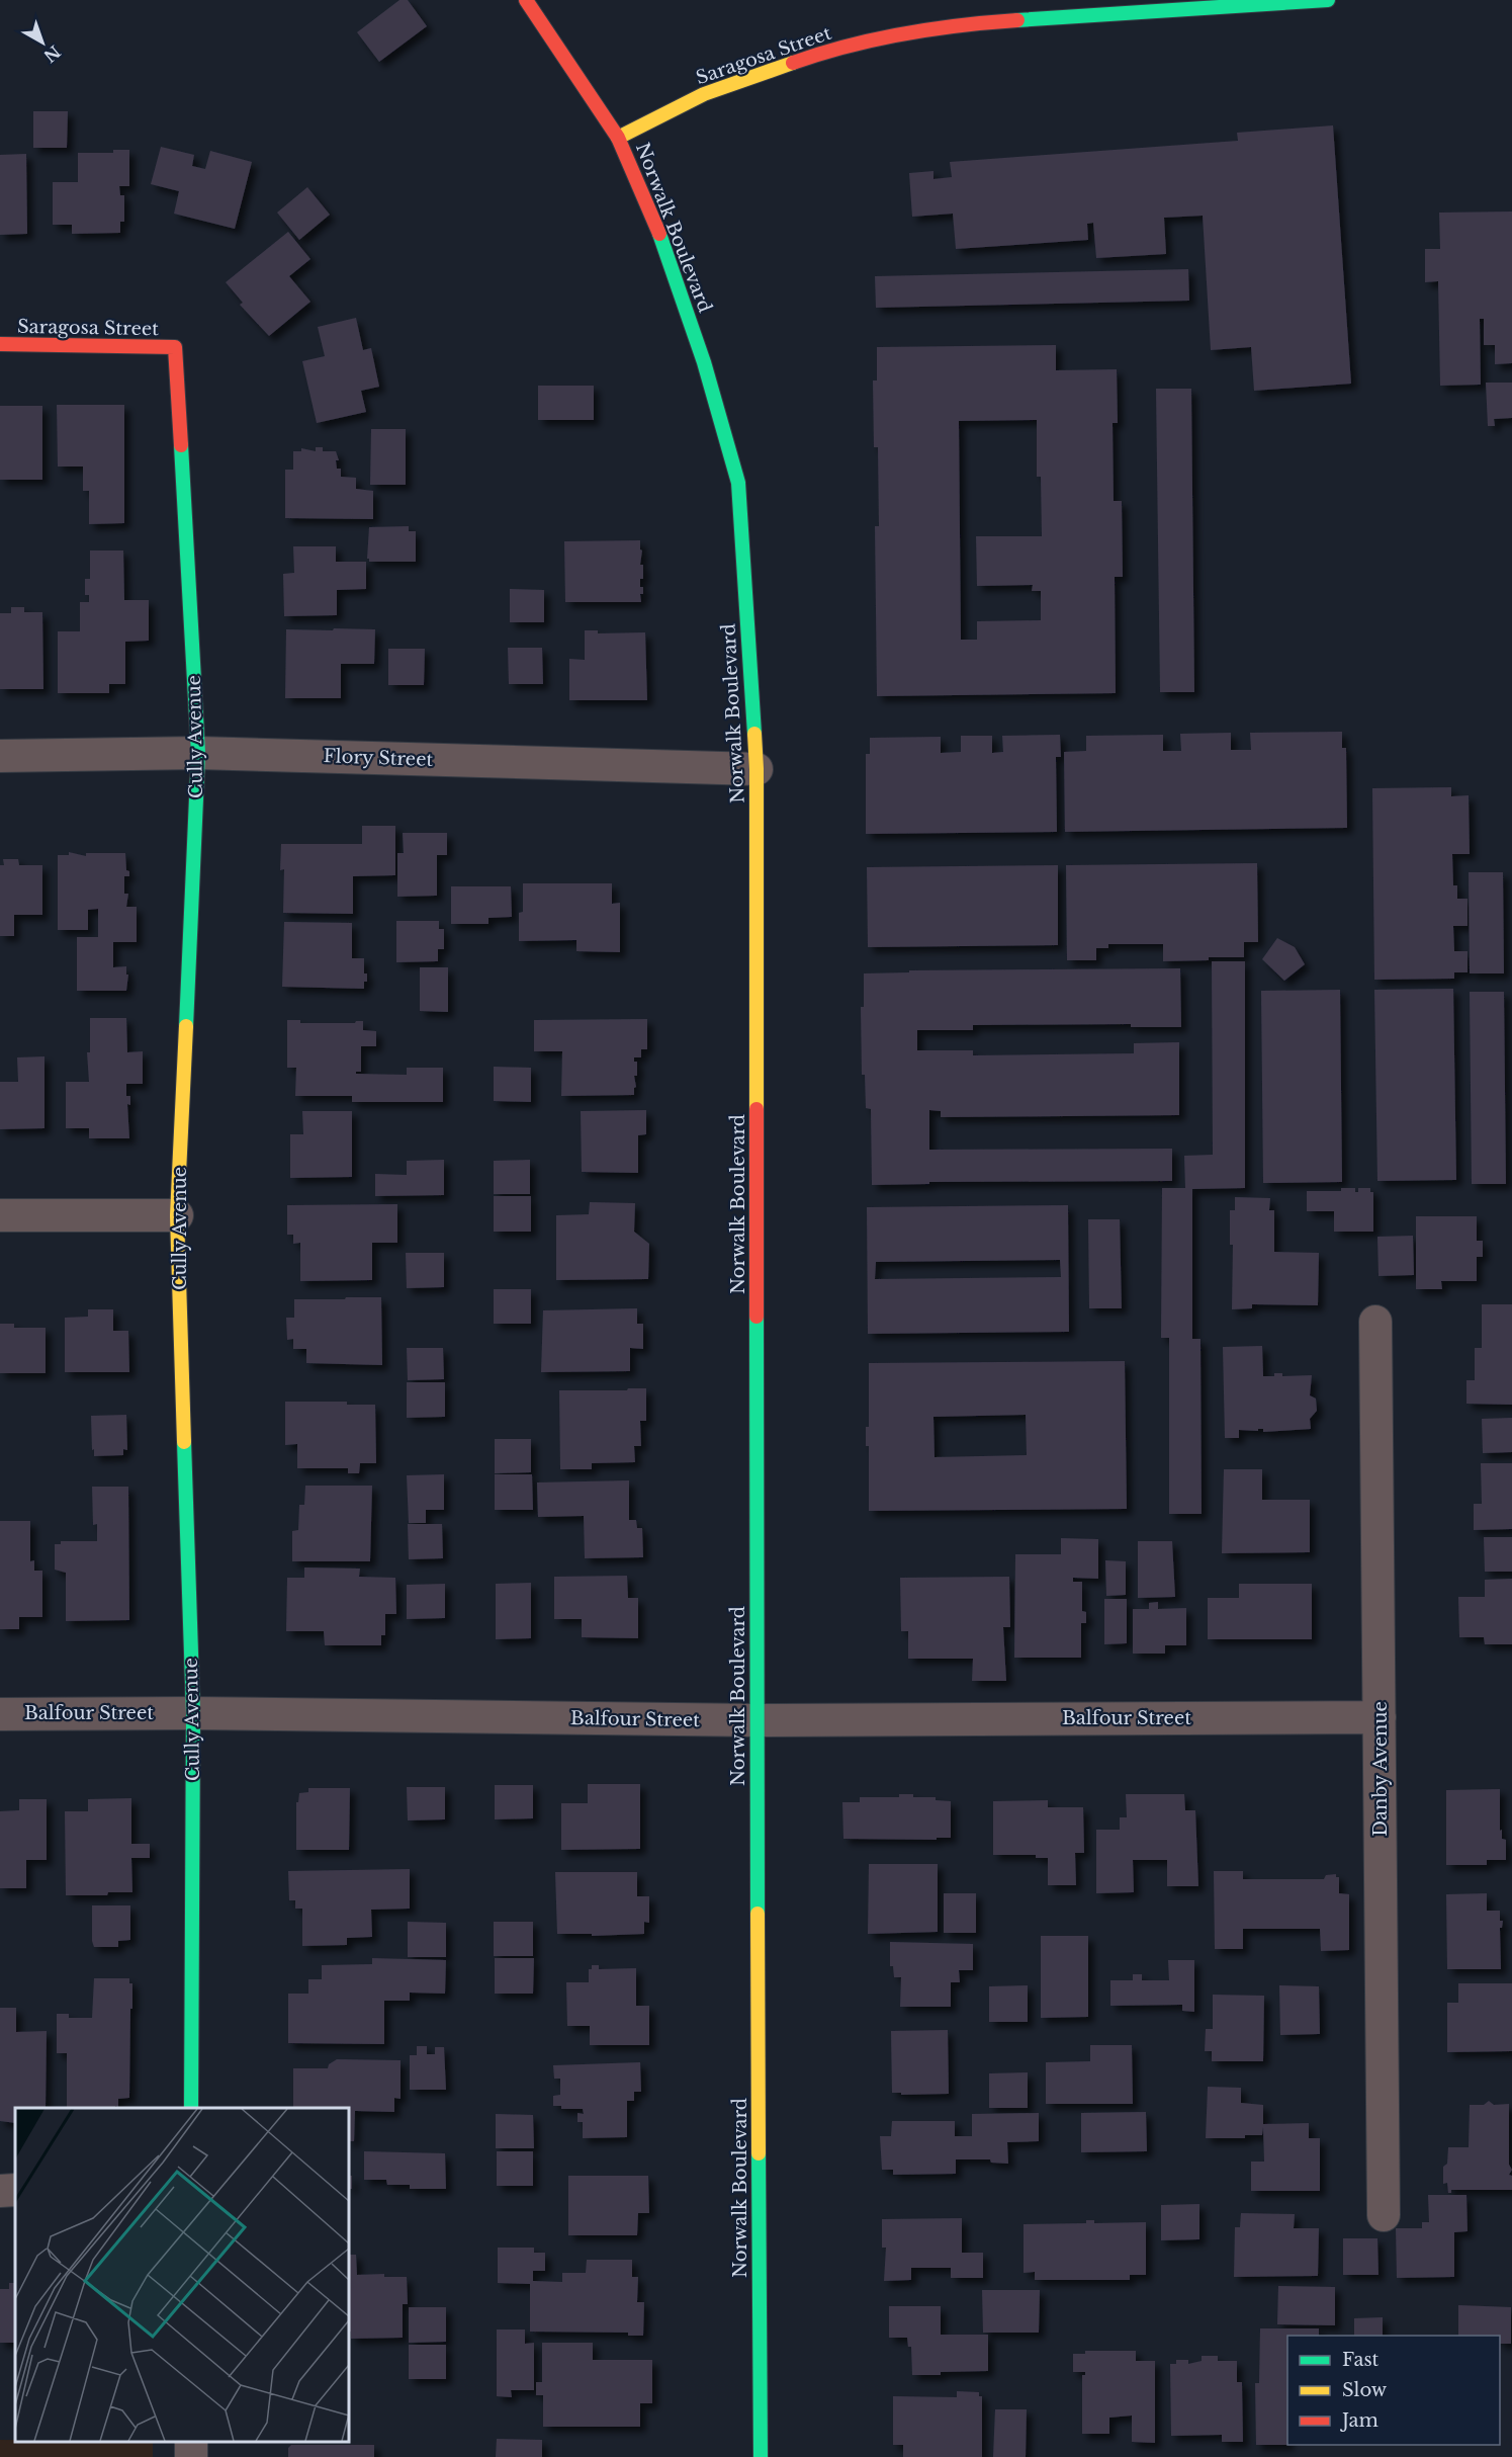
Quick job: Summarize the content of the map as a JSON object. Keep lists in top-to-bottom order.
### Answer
{
  "streets": {
    "main road": ["Saragosa Street", "Norwalk Boulevard", "Cully Avenue"],
    "street": ["Flory Street", "Balfour Street", "Danby Avenue"]
  },
  "crossings": [
    ["Saragosa Street", "Norwalk Boulevard"],
    ["Saragosa Street", "Cully Avenue"],
    ["Norwalk Boulevard", "Flory Street"],
    ["Norwalk Boulevard", "Balfour Street"],
    ["Cully Avenue", "Flory Street"],
    ["Cully Avenue", "Balfour Street"],
    ["Balfour Street", "Danby Avenue"]
  ],
  "legend": ["Fast", "Slow", "Jam"],
  "north": "bottom right"
}
